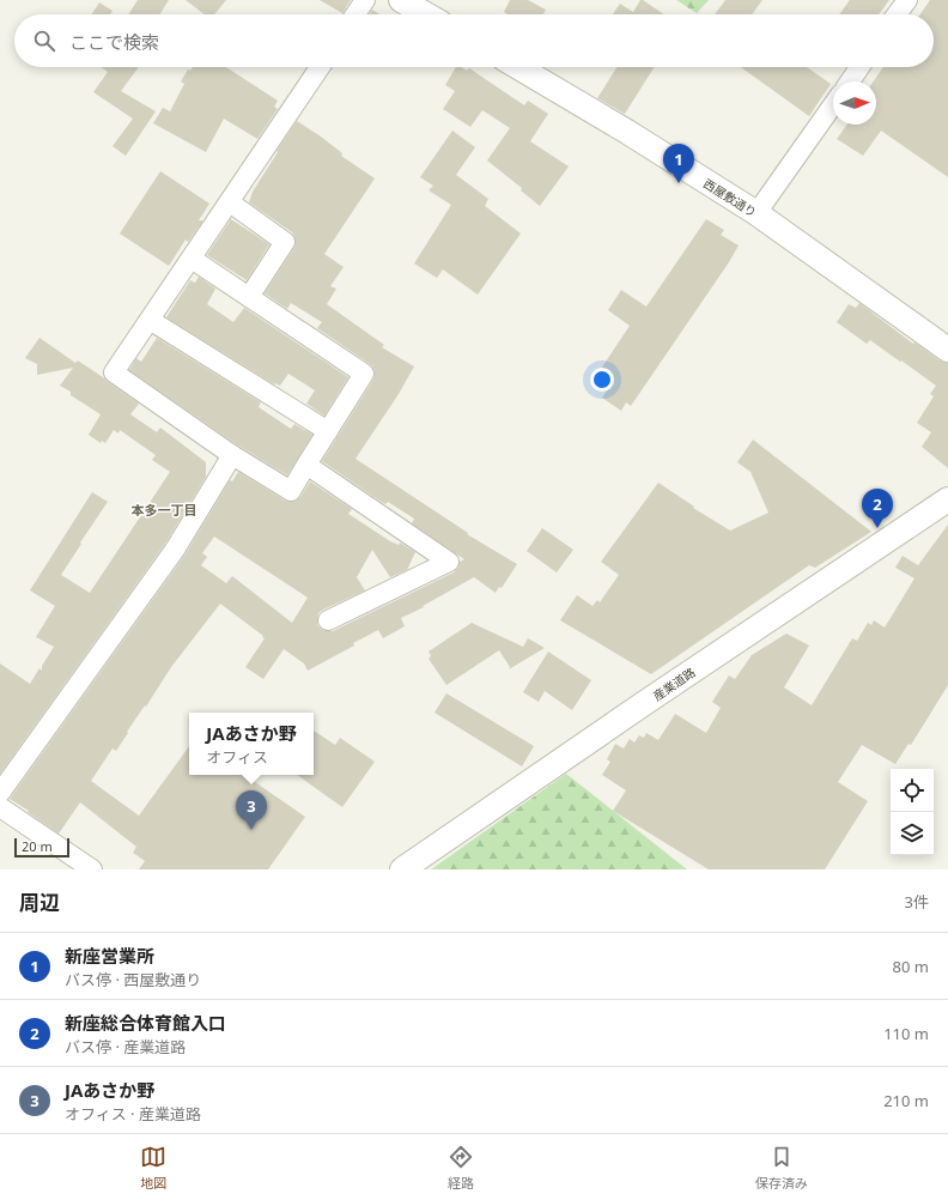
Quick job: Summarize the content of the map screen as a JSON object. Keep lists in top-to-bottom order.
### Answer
{
  "streets": {
    "street": ["西屋敷通り", "産業道路"]
  },
  "districts": ["本多一丁目"],
  "scale_bar": "20 m",
  "north": "right",
  "page": {
    "search": "ここで検索",
    "pins": ["1", "2", "3"],
    "popup": ["JAあさか野", "オフィス"],
    "scale": "20 m",
    "heading": ["周辺", "3件"],
    "list": [
      {
        "mark": "1",
        "name": "新座営業所",
        "note": "バス停 · 西屋敷通り",
        "value": "80 m"
      },
      {
        "mark": "2",
        "name": "新座総合体育館入口",
        "note": "バス停 · 産業道路",
        "value": "110 m"
      },
      {
        "mark": "3",
        "name": "JAあさか野",
        "note": "オフィス · 産業道路",
        "value": "210 m"
      }
    ],
    "nav": ["地図", "経路", "保存済み"]
  }
}
